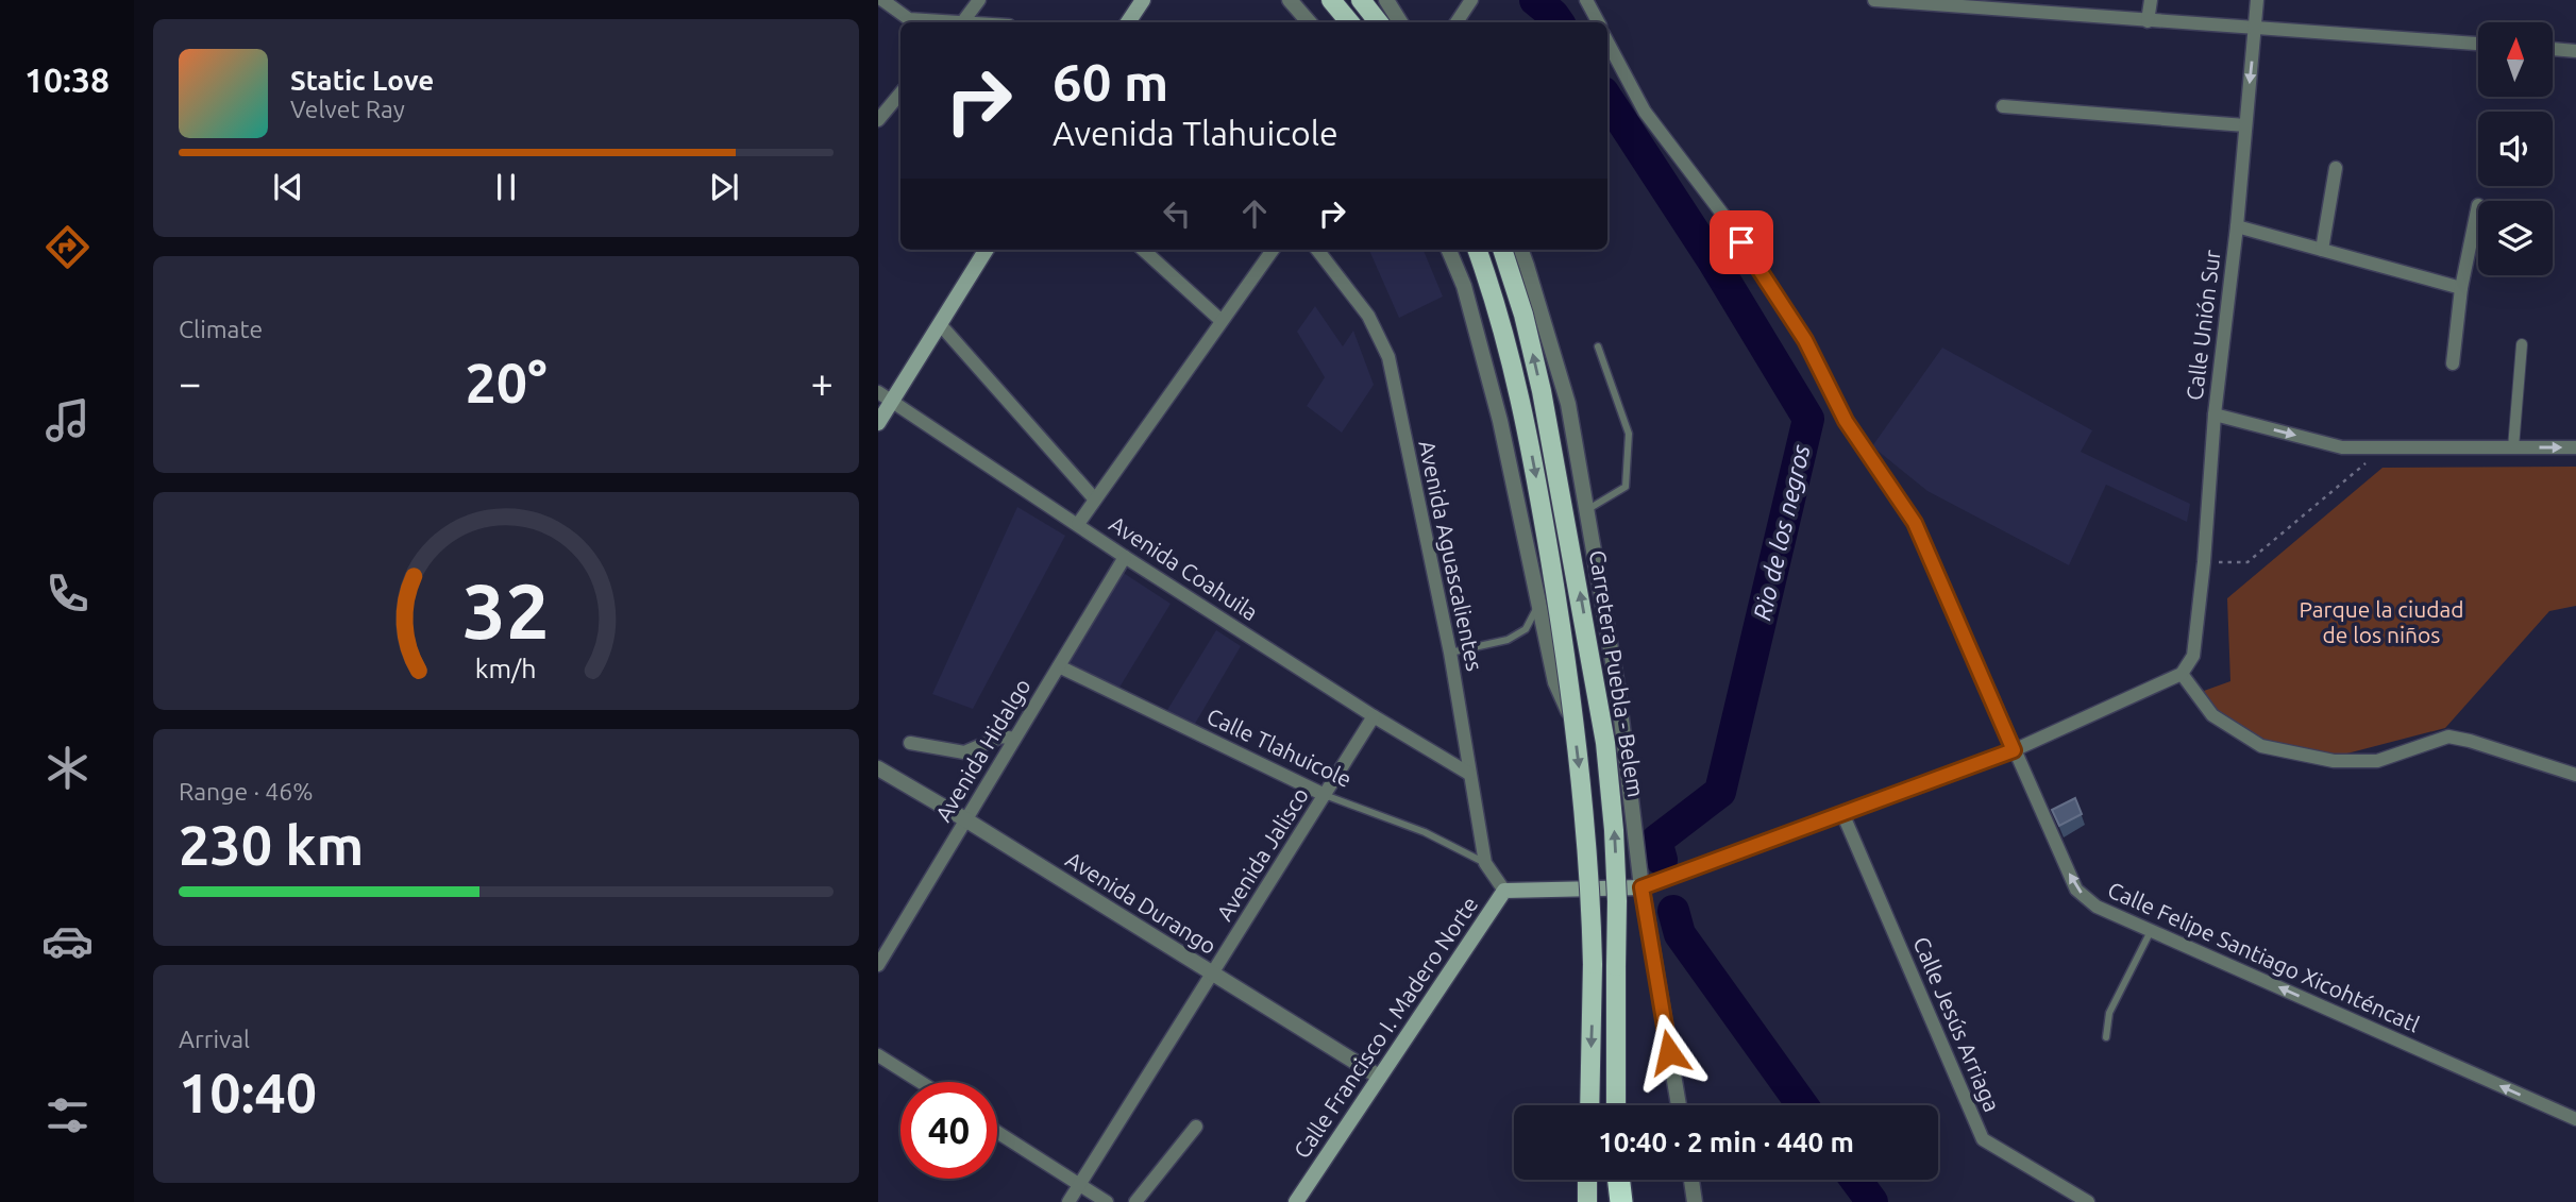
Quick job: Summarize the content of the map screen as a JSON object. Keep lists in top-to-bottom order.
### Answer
{
  "streets": {
    "main road": ["Carretera Puebla - Belem", "Calle Francisco I. Madero Norte"],
    "street": [
      "Calle Unión Sur",
      "Avenida Aguascalientes",
      "Avenida Coahuila",
      "Calle Tlahuicole",
      "Avenida Hidalgo",
      "Avenida Jalisco",
      "Avenida Durango",
      "Calle Felipe Santiago Xicohténcatl",
      "Calle Jesús Arriaga"
    ]
  },
  "crossings": [
    ["Avenida Aguascalientes", "Avenida Coahuila"],
    ["Avenida Aguascalientes", "Calle Tlahuicole"],
    ["Avenida Aguascalientes", "Calle Francisco I. Madero Norte"],
    ["Avenida Coahuila", "Avenida Hidalgo"],
    ["Avenida Coahuila", "Avenida Jalisco"],
    ["Calle Tlahuicole", "Avenida Hidalgo"],
    ["Calle Tlahuicole", "Avenida Jalisco"],
    ["Avenida Hidalgo", "Avenida Durango"],
    ["Avenida Jalisco", "Avenida Durango"],
    ["Avenida Durango", "Calle Francisco I. Madero Norte"]
  ],
  "one_way": ["Calle Felipe Santiago Xicohténcatl"],
  "water": ["Rio de los negros"],
  "parks": ["Parque la ciudad de los niños"],
  "north": "top",
  "page": {
    "tabs": "10:38",
    "turn": ["60 m", "Avenida Tlahuicole"],
    "song": ["Static Love", "Velvet Ray"],
    "tile": [
      "Climate",
      ["Range · 46%", "230 km"],
      ["Arrival", "10:40"]
    ],
    "heat": ["−", "20°", "+"],
    "limit": "40",
    "trip": "10:40 · 2 min · 440 m",
    "gauge": ["32", "km/h"]
  }
}
